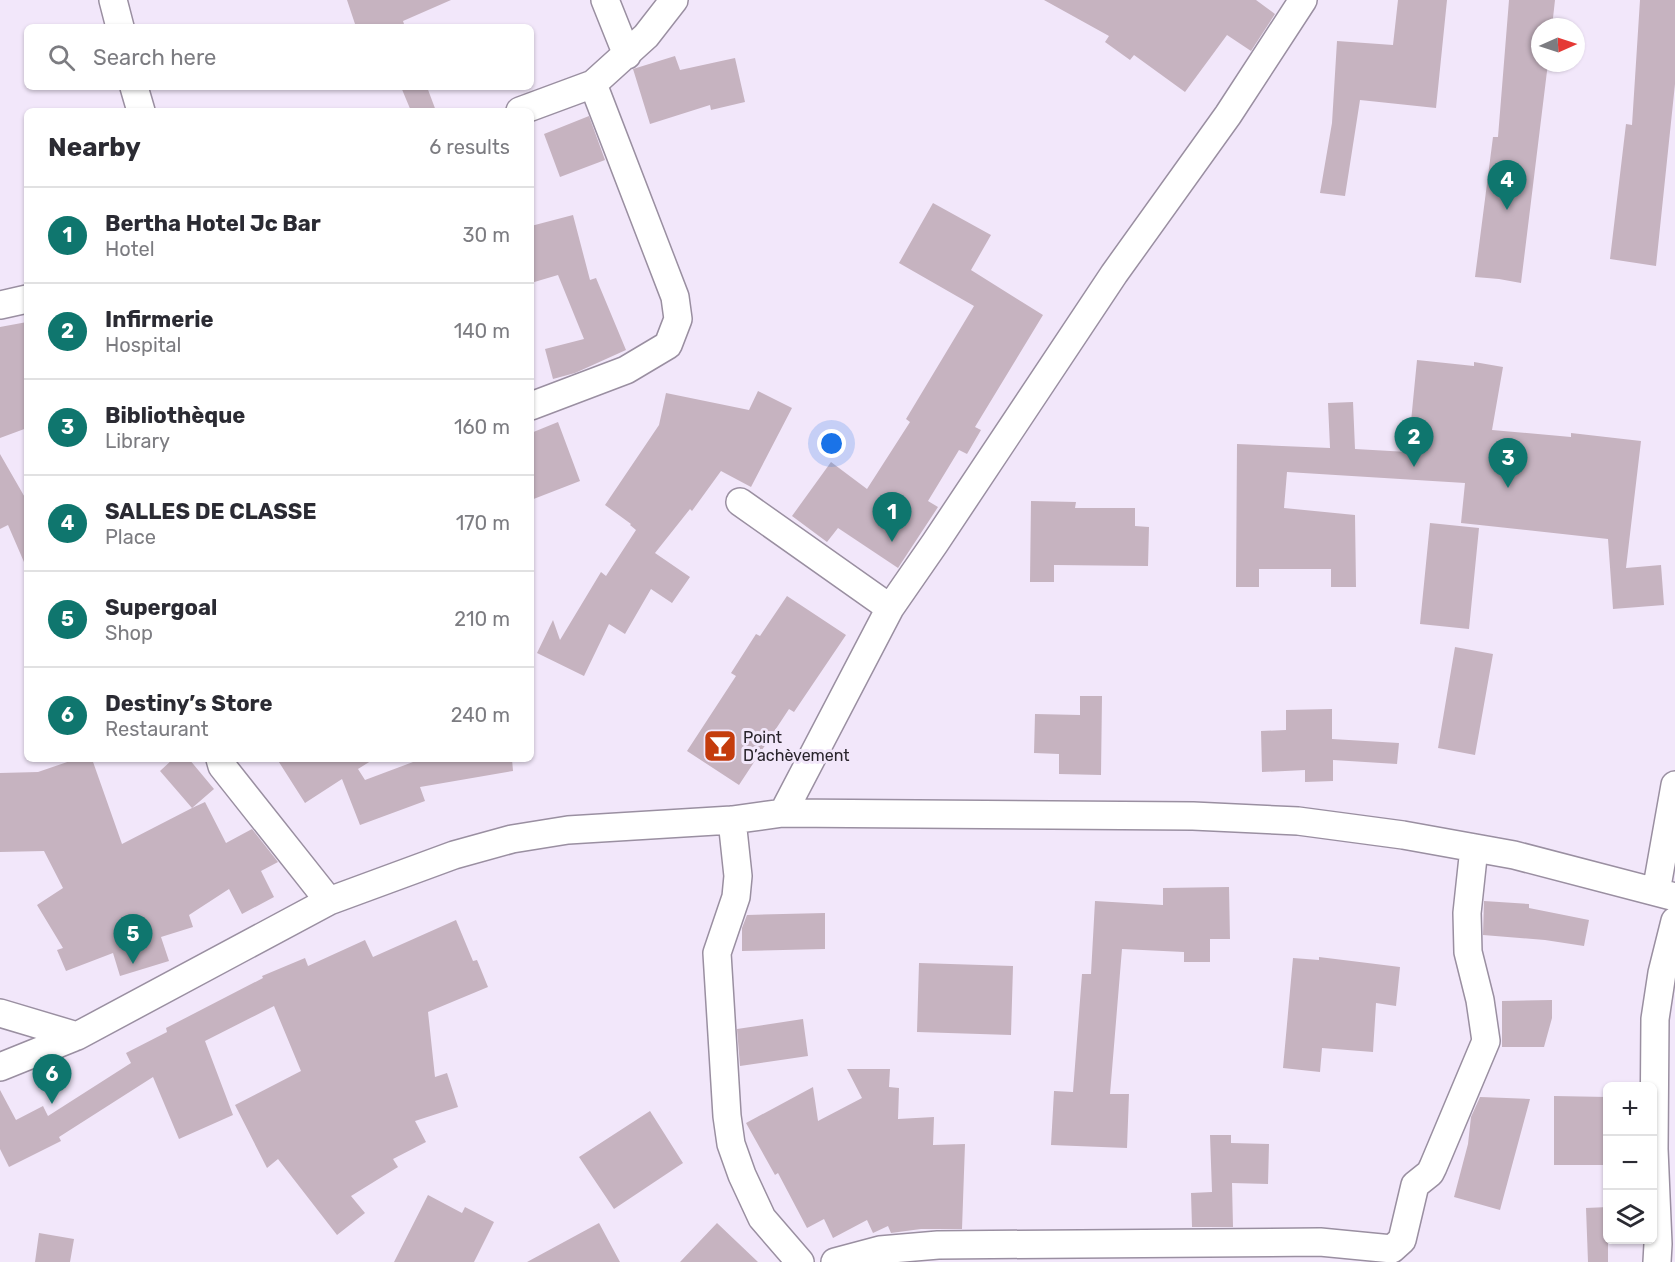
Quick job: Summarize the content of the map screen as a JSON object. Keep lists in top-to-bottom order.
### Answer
{
  "places": {
    "bar": ["Point D’achèvement"]
  },
  "north": "right",
  "page": {
    "search": "Search here",
    "heading": ["Nearby", "6 results"],
    "pins": [
      "4",
      "2",
      "3",
      "1",
      "5",
      "6"
    ],
    "list": [
      {
        "mark": "1",
        "name": "Bertha Hotel Jc Bar",
        "note": "Hotel",
        "value": "30 m"
      },
      {
        "mark": "2",
        "name": "Infirmerie",
        "note": "Hospital",
        "value": "140 m"
      },
      {
        "mark": "3",
        "name": "Bibliothèque",
        "note": "Library",
        "value": "160 m"
      },
      {
        "mark": "4",
        "name": "SALLES DE CLASSE",
        "note": "Place",
        "value": "170 m"
      },
      {
        "mark": "5",
        "name": "Supergoal",
        "note": "Shop",
        "value": "210 m"
      },
      {
        "mark": "6",
        "name": "Destiny’s Store",
        "note": "Restaurant",
        "value": "240 m"
      }
    ],
    "map_buttons": ["+", "−"]
  }
}
